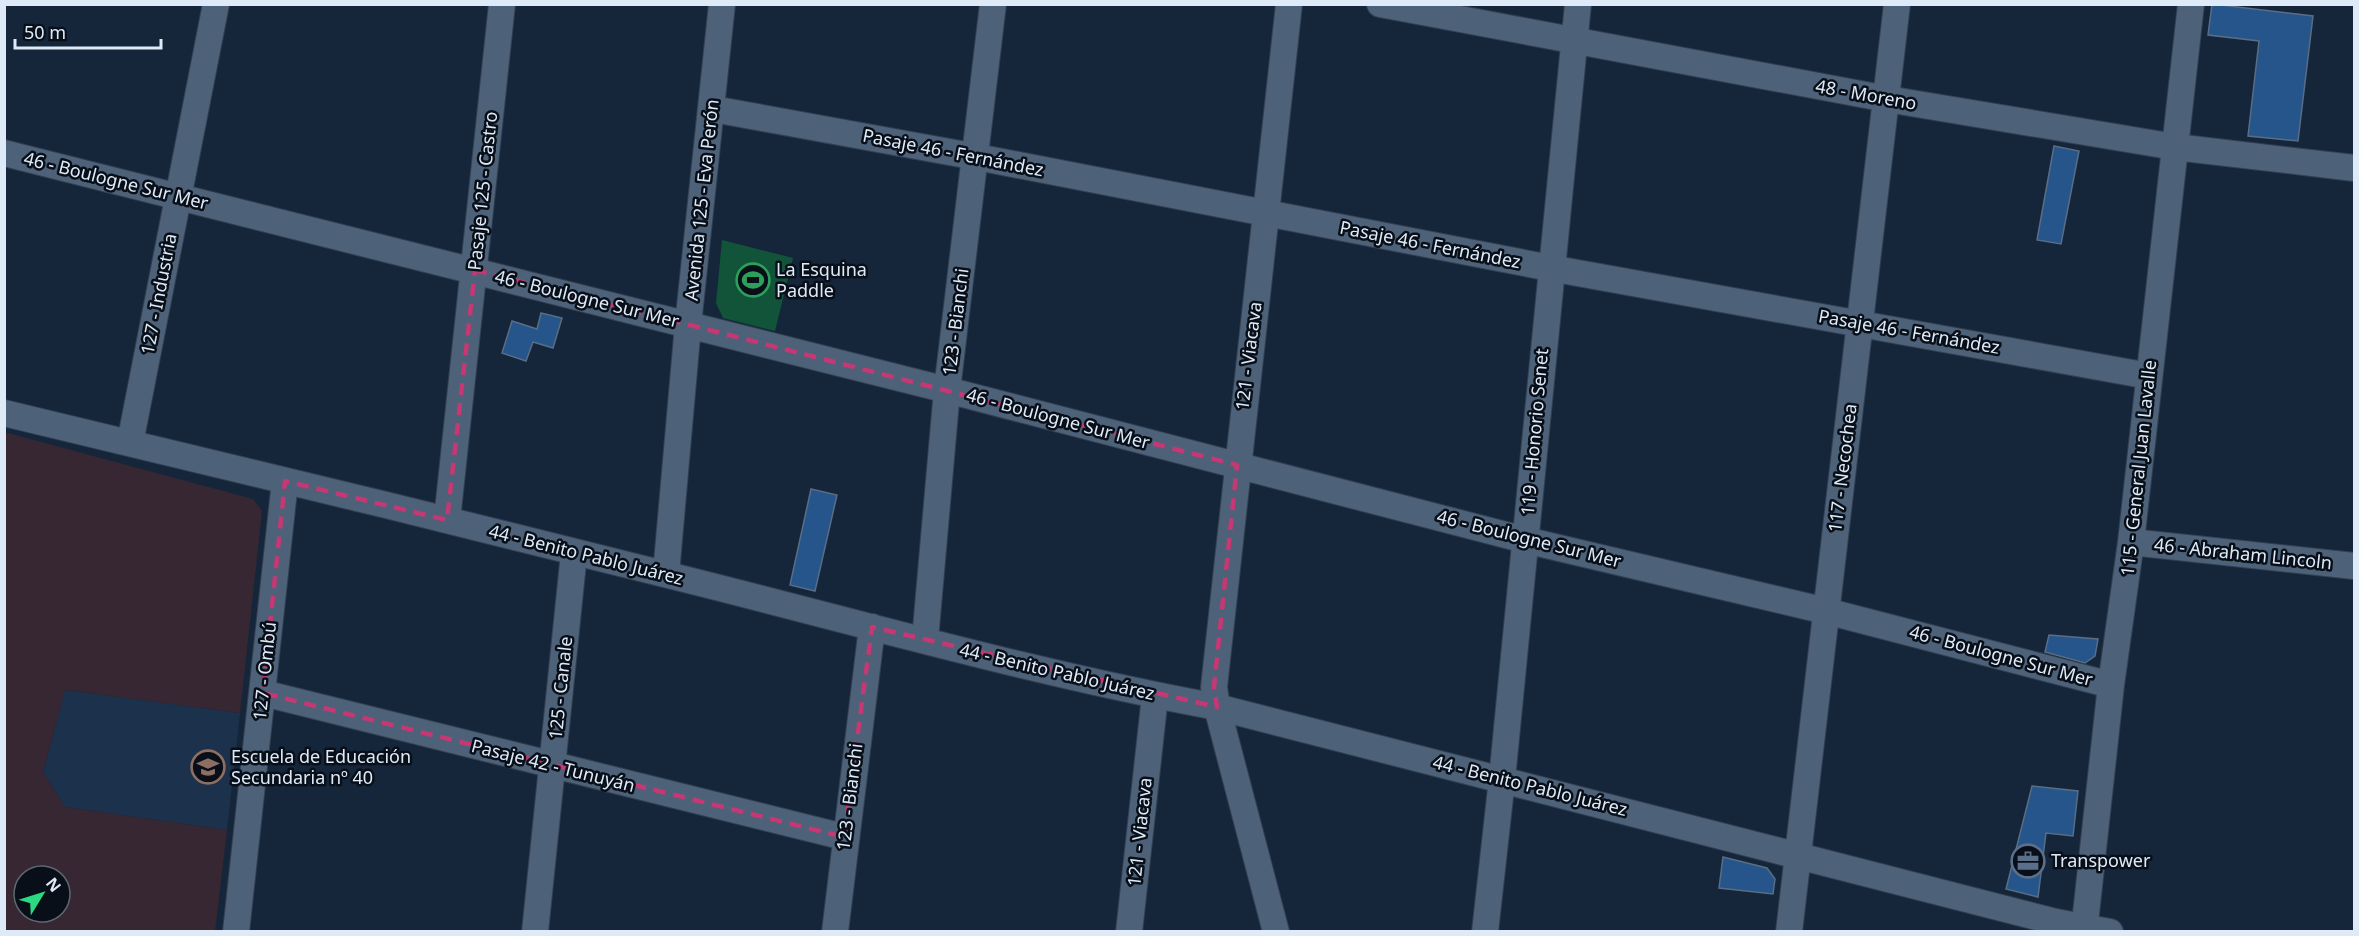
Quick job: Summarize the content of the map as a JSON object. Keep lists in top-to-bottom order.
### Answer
{
  "streets": {
    "street": [
      "48 - Moreno",
      "Pasaje 46 - Fernández",
      "46 - Boulogne Sur Mer",
      "Pasaje 125 - Castro",
      "Avenida 125 - Eva Perón",
      "127 - Industria",
      "123 - Bianchi",
      "121 - Viacava",
      "119 - Honorio Senet",
      "117 - Necochea",
      "115 - General Juan Lavalle",
      "46 - Abraham Lincoln",
      "44 - Benito Pablo Juárez",
      "127 - Ombú",
      "125 - Canale",
      "Pasaje 42 - Tunuyán"
    ]
  },
  "crossings": [
    ["48 - Moreno", "119 - Honorio Senet"],
    ["48 - Moreno", "117 - Necochea"],
    ["48 - Moreno", "115 - General Juan Lavalle"],
    ["Pasaje 46 - Fernández", "Avenida 125 - Eva Perón"],
    ["Pasaje 46 - Fernández", "123 - Bianchi"],
    ["Pasaje 46 - Fernández", "121 - Viacava"],
    ["Pasaje 46 - Fernández", "119 - Honorio Senet"],
    ["Pasaje 46 - Fernández", "117 - Necochea"],
    ["Pasaje 46 - Fernández", "115 - General Juan Lavalle"],
    ["46 - Boulogne Sur Mer", "Pasaje 125 - Castro"],
    ["46 - Boulogne Sur Mer", "Avenida 125 - Eva Perón"],
    ["46 - Boulogne Sur Mer", "127 - Industria"],
    ["46 - Boulogne Sur Mer", "123 - Bianchi"],
    ["46 - Boulogne Sur Mer", "121 - Viacava"],
    ["46 - Boulogne Sur Mer", "119 - Honorio Senet"],
    ["46 - Boulogne Sur Mer", "117 - Necochea"],
    ["46 - Boulogne Sur Mer", "115 - General Juan Lavalle"],
    ["Pasaje 125 - Castro", "44 - Benito Pablo Juárez"],
    ["Avenida 125 - Eva Perón", "44 - Benito Pablo Juárez"],
    ["127 - Industria", "44 - Benito Pablo Juárez"],
    ["123 - Bianchi", "44 - Benito Pablo Juárez"],
    ["123 - Bianchi", "Pasaje 42 - Tunuyán"],
    ["121 - Viacava", "44 - Benito Pablo Juárez"],
    ["119 - Honorio Senet", "44 - Benito Pablo Juárez"],
    ["117 - Necochea", "44 - Benito Pablo Juárez"],
    ["115 - General Juan Lavalle", "46 - Abraham Lincoln"],
    ["115 - General Juan Lavalle", "44 - Benito Pablo Juárez"],
    ["44 - Benito Pablo Juárez", "127 - Ombú"],
    ["44 - Benito Pablo Juárez", "125 - Canale"],
    ["127 - Ombú", "Pasaje 42 - Tunuyán"],
    ["125 - Canale", "Pasaje 42 - Tunuyán"]
  ],
  "places": {
    "sports": ["La Esquina Paddle"],
    "school or university": ["Escuela de Educación Secundaria nº 40"],
    "office": ["Transpower"]
  },
  "scale_bar": "50 m",
  "north": "top right"
}
